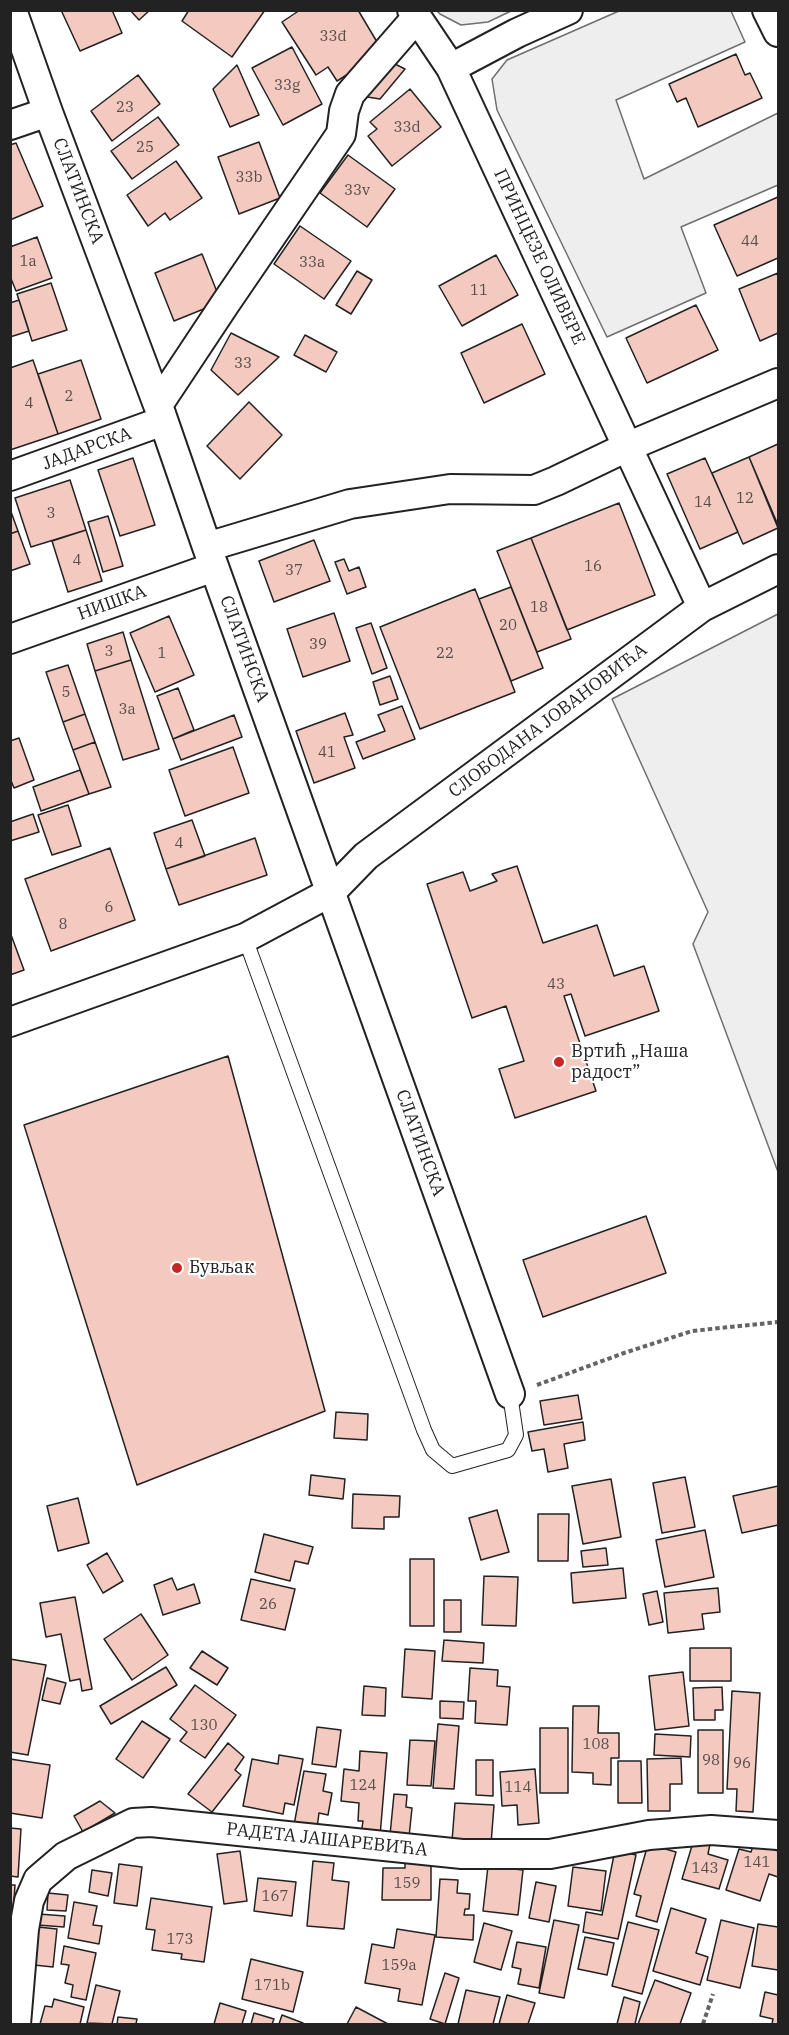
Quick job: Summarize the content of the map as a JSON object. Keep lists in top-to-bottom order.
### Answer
{
  "streets": {
    "street": [
      "СЛАТИНСКА",
      "ПРИНЦЕЗЕ ОЛИВЕРЕ",
      "ЈАДАРСКА",
      "НИШКА",
      "СЛОБОДАНА ЈОВАНОВИЋА",
      "РАДЕТА ЈАШАРЕВИЋА"
    ]
  },
  "crossings": [
    ["СЛАТИНСКА", "ЈАДАРСКА"],
    ["СЛАТИНСКА", "НИШКА"],
    ["СЛАТИНСКА", "СЛОБОДАНА ЈОВАНОВИЋА"],
    ["ПРИНЦЕЗЕ ОЛИВЕРЕ", "НИШКА"],
    ["ПРИНЦЕЗЕ ОЛИВЕРЕ", "СЛОБОДАНА ЈОВАНОВИЋА"]
  ],
  "places": ["Вртић „Наша радост”", "Бувљак"],
  "house_numbers": [
    "33đ",
    "33g",
    "23",
    "33d",
    "25",
    "33b",
    "33v",
    "44",
    "1a",
    "33a",
    "11",
    "33",
    "2",
    "4",
    "12",
    "14",
    "3",
    "4",
    "16",
    "37",
    "18",
    "20",
    "39",
    "3",
    "1",
    "22",
    "5",
    "3a",
    "41",
    "4",
    "6",
    "8",
    "43",
    "26",
    "130",
    "108",
    "98",
    "96",
    "124",
    "114",
    "141",
    "143",
    "159",
    "167",
    "173",
    "159a",
    "171b"
  ]
}
